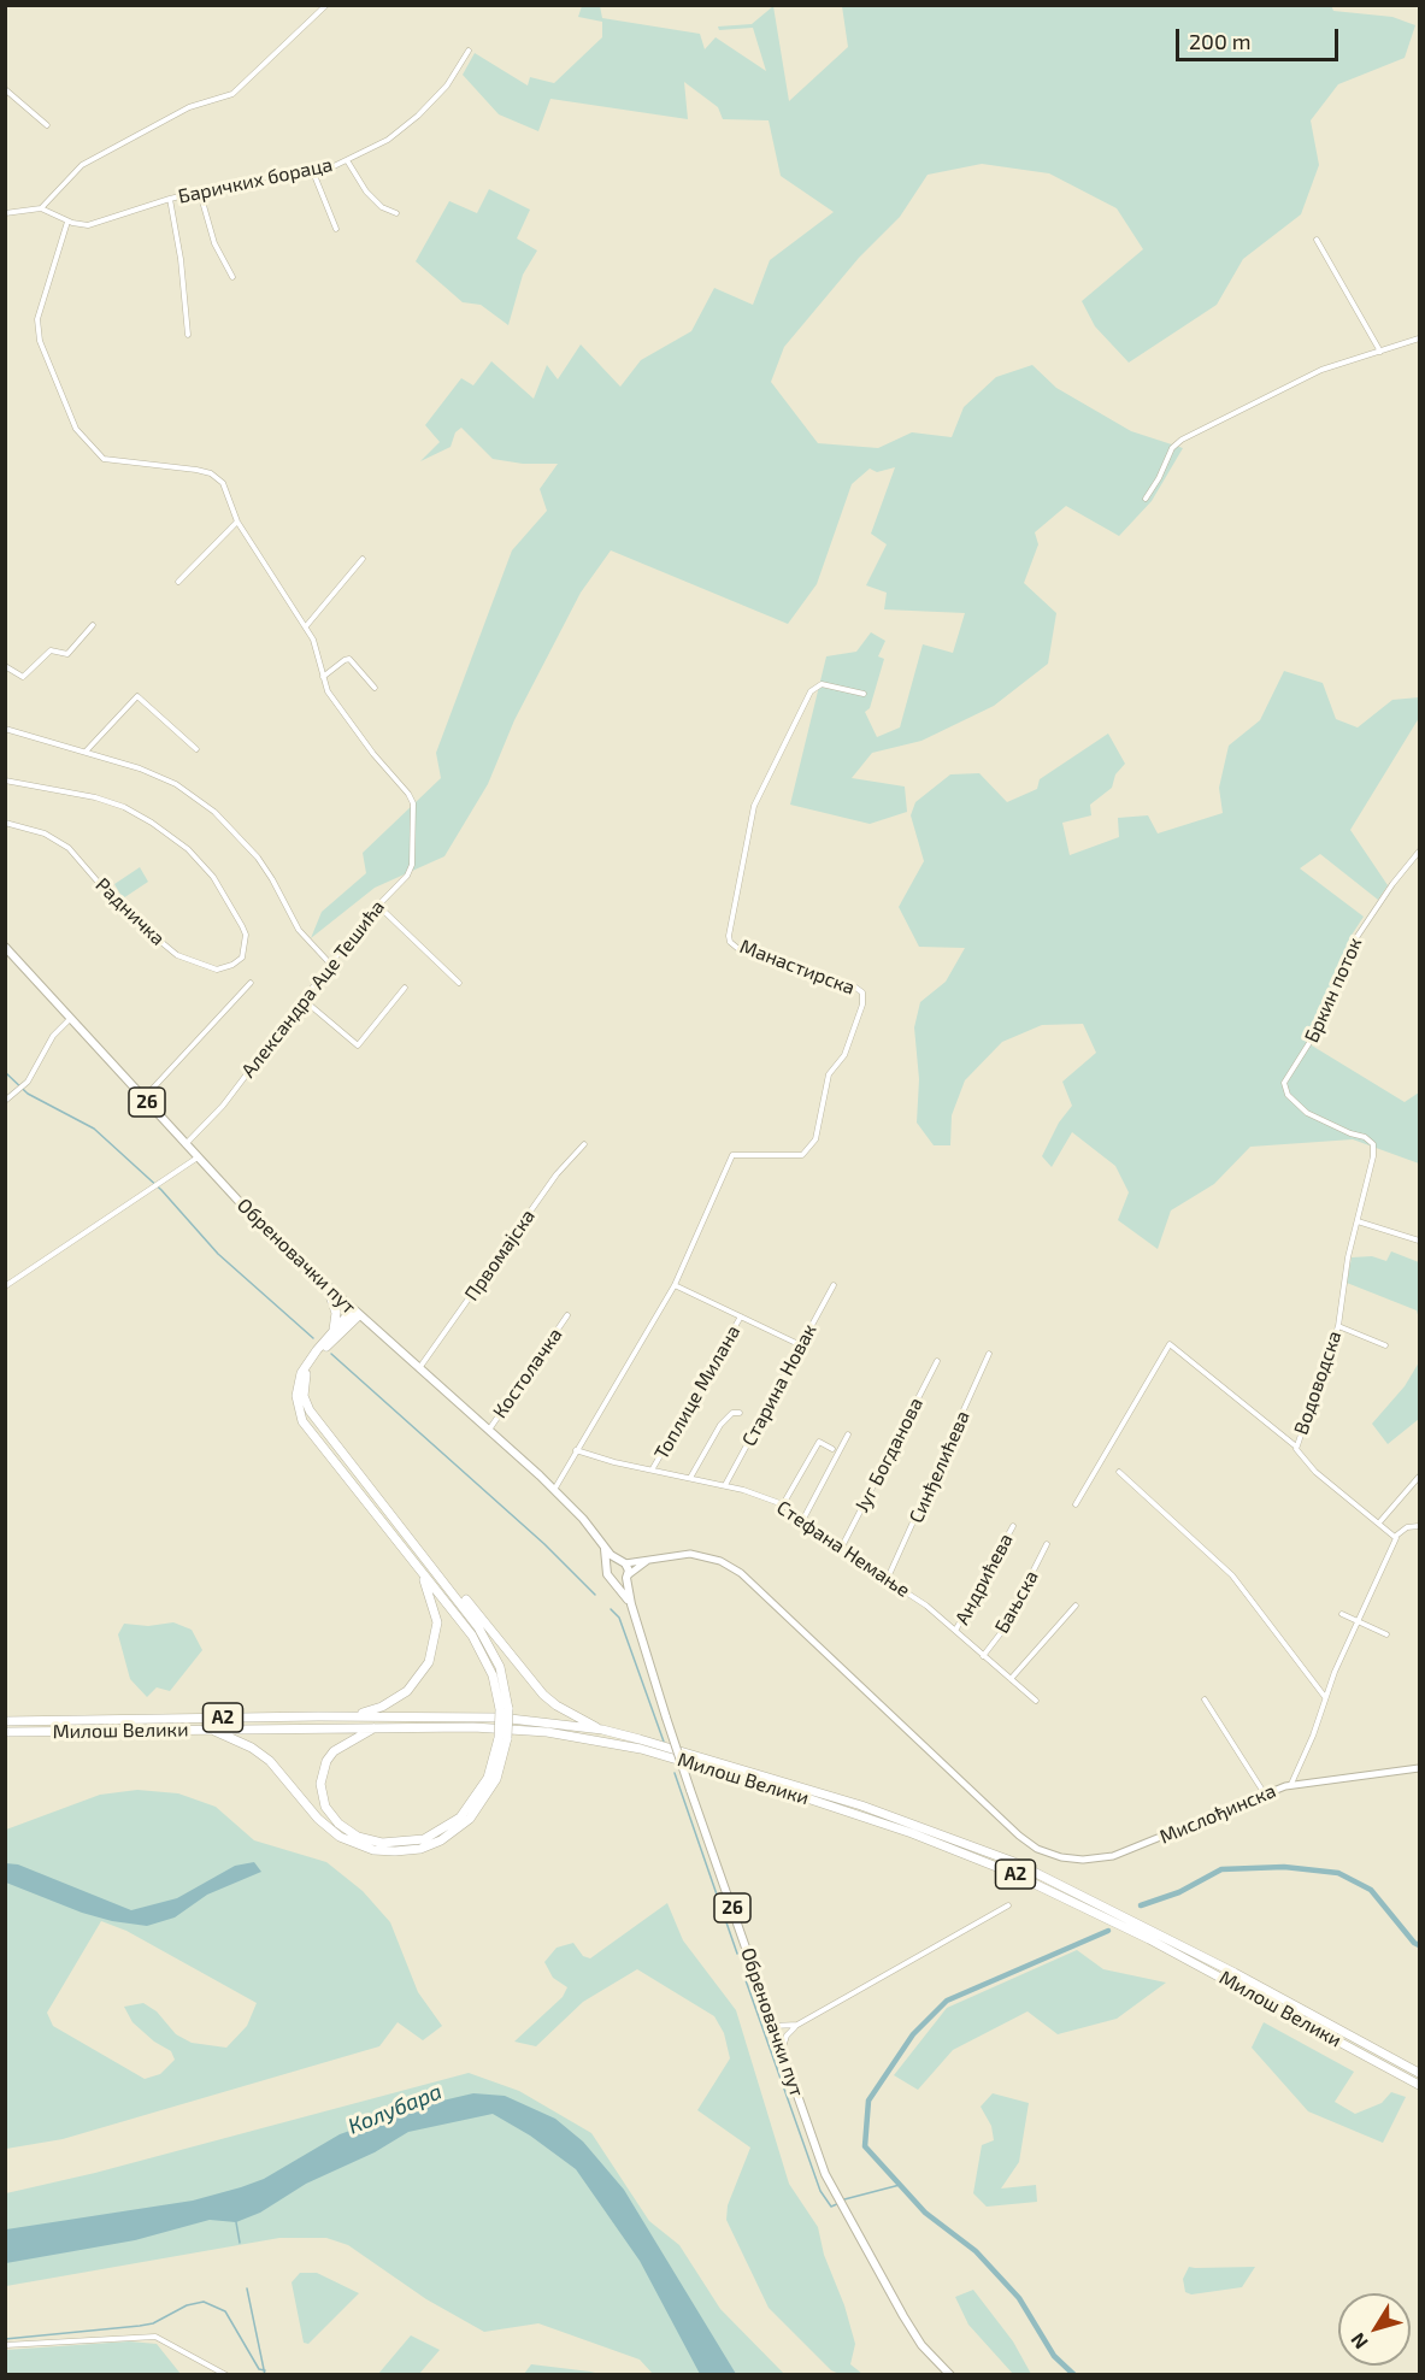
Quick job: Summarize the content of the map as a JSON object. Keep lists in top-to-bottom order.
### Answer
{
  "streets": {
    "highway": ["A2", "Милош Велики"],
    "main road": ["26", "Обреновачки пут", "Мислођинска"],
    "street": [
      "Баричких бораца",
      "Радничка",
      "Манастирска",
      "Александра Аце Тешића",
      "Бркин поток",
      "Првомајска",
      "Костолачка",
      "Водоводска",
      "Старина Новак",
      "Топлице Милана",
      "Југ Богданова",
      "Синђелићева",
      "Стефана Немање",
      "Андрићева",
      "Бањска"
    ]
  },
  "crossings": [
    ["Баричких бораца", "Александра Аце Тешића"],
    ["Манастирска", "Обреновачки пут"],
    ["Манастирска", "Стефана Немање"],
    ["Александра Аце Тешића", "Обреновачки пут"],
    ["Бркин поток", "Водоводска"],
    ["26", "Обреновачки пут"],
    ["26", "Мислођинска"],
    ["Првомајска", "Обреновачки пут"],
    ["Обреновачки пут", "Костолачка"],
    ["Обреновачки пут", "Мислођинска"],
    ["Старина Новак", "Стефана Немање"],
    ["Топлице Милана", "Стефана Немање"],
    ["Југ Богданова", "Стефана Немање"],
    ["Синђелићева", "Стефана Немање"],
    ["Стефана Немање", "Андрићева"],
    ["Стефана Немање", "Бањска"]
  ],
  "water": ["Колубара"],
  "scale_bar": "200 m",
  "north": "bottom left"
}
